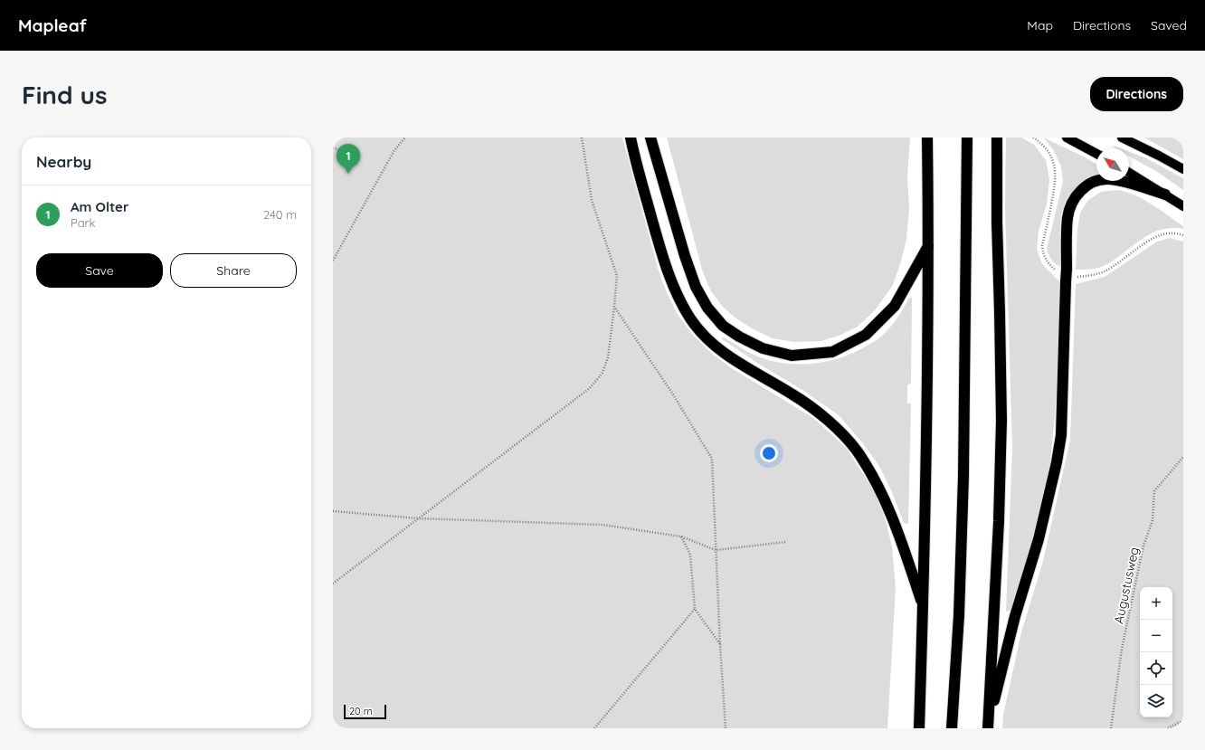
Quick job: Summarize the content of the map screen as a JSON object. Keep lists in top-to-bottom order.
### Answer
{
  "streets": {
    "path": ["Augustusweg"]
  },
  "scale_bar": "20 m",
  "north": "top left",
  "page": {
    "header": "Mapleaf",
    "nav": ["Map", "Directions", "Saved"],
    "buttons": [
      "Directions",
      ["Save", "Share"]
    ],
    "title": "Find us",
    "heading": "Nearby",
    "pins": "1",
    "list": [
      {
        "mark": "1",
        "name": "Am Olter",
        "note": "Park",
        "value": "240 m"
      }
    ],
    "map_buttons": ["+", "−"],
    "scale": "20 m"
  }
}
